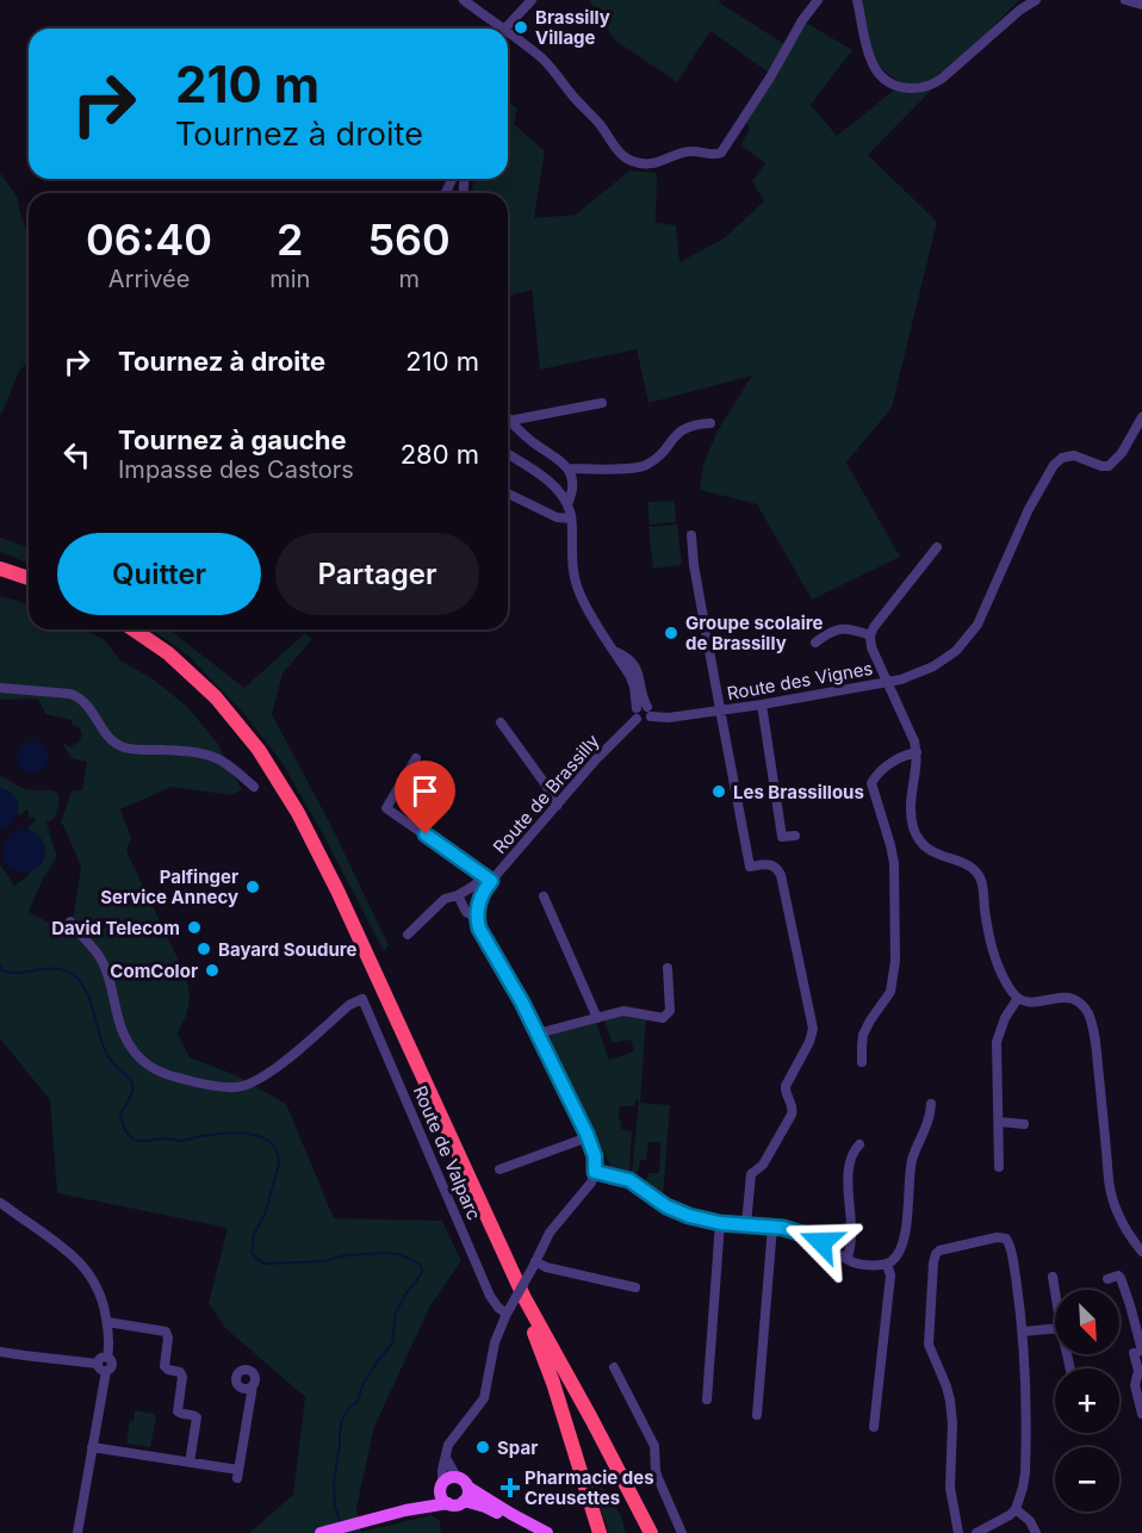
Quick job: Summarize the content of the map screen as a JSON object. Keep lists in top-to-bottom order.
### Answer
{
  "streets": {
    "street": ["Route des Vignes", "Route de Brassilly", "Route de Valparc"]
  },
  "crossings": [
    ["Route des Vignes", "Route de Brassilly"]
  ],
  "places": {
    "other": [
      "Brassilly Village",
      "Groupe scolaire de Brassilly",
      "Les Brassillous",
      "Palfinger Service Annecy",
      "David Telecom",
      "Bayard Soudure",
      "ComColor",
      "Spar"
    ],
    "health": ["Pharmacie des Creusettes"]
  },
  "north": "bottom right",
  "page": {
    "turn": ["210 m", "Tournez à droite"],
    "eta": [
      "06:40",
      "Arrivée",
      "2",
      "min",
      "560",
      "m"
    ],
    "list": [
      {
        "name": "Tournez à droite",
        "value": "210 m"
      },
      {
        "name": "Tournez à gauche",
        "note": "Impasse des Castors",
        "value": "280 m"
      }
    ],
    "buttons": ["Quitter", "Partager"],
    "map_buttons": ["+", "−"]
  }
}
